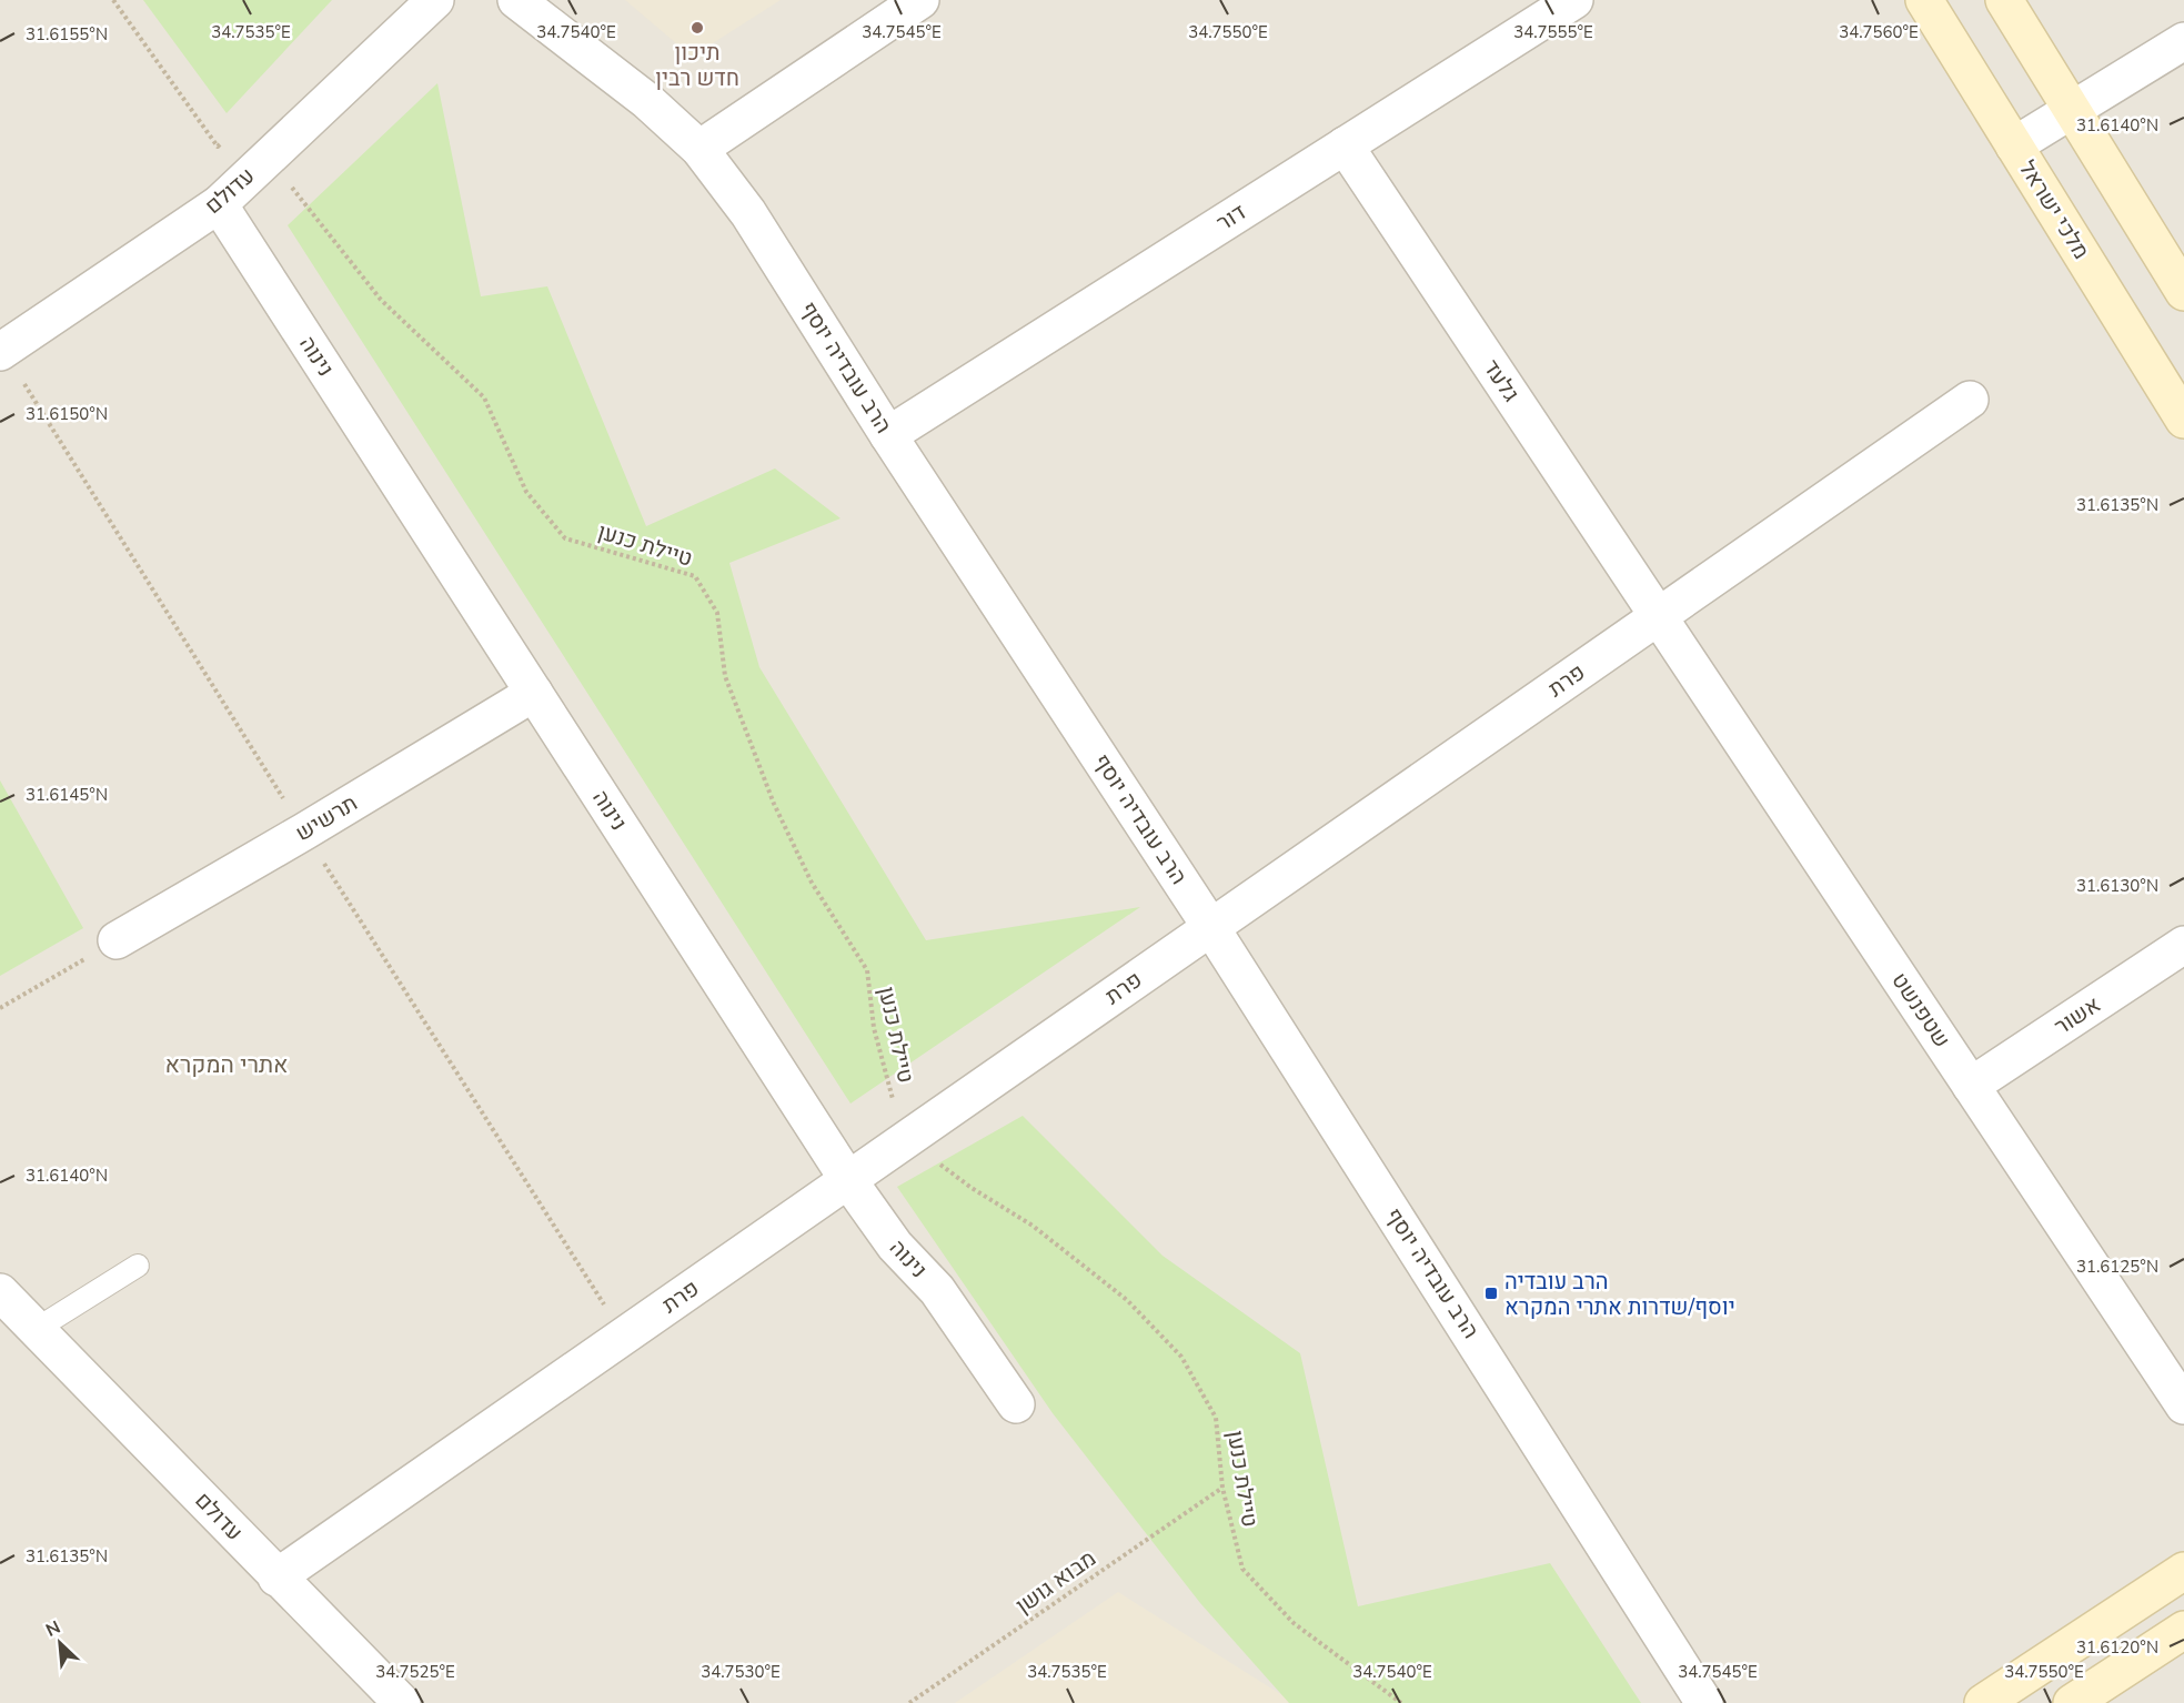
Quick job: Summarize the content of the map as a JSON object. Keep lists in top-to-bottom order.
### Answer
{
  "streets": {
    "street": [
      "עדולם",
      "מלכי ישראל",
      "דור",
      "נינוה",
      "הרב עובדיה יוסף",
      "גלעד",
      "פרת",
      "תרשיש",
      "שטפנשט",
      "אשור"
    ],
    "path": ["טיילת כנען", "מבוא גושן"]
  },
  "crossings": [
    ["עדולם", "נינוה"],
    ["עדולם", "פרת"],
    ["דור", "הרב עובדיה יוסף"],
    ["דור", "גלעד"],
    ["נינוה", "פרת"],
    ["נינוה", "תרשיש"],
    ["הרב עובדיה יוסף", "פרת"],
    ["גלעד", "פרת"],
    ["גלעד", "שטפנשט"],
    ["טיילת כנען", "מבוא גושן"],
    ["פרת", "שטפנשט"],
    ["שטפנשט", "אשור"]
  ],
  "districts": ["אתרי המקרא"],
  "places": {
    "other": ["תיכון חדש רבין"],
    "transit": ["הרב עובדיה יוסף/שדרות אתרי המקרא"]
  },
  "north": "top left",
  "coordinates": [
    "34.7535°E",
    "34.7540°E",
    "34.7545°E",
    "34.7550°E",
    "34.7560°E",
    "34.7555°E",
    "31.6155°N",
    "31.6140°N",
    "31.6150°N",
    "31.6135°N",
    "31.6145°N",
    "31.6130°N",
    "31.6125°N",
    "31.6120°N",
    "34.7525°E",
    "34.7530°E"
  ]
}
